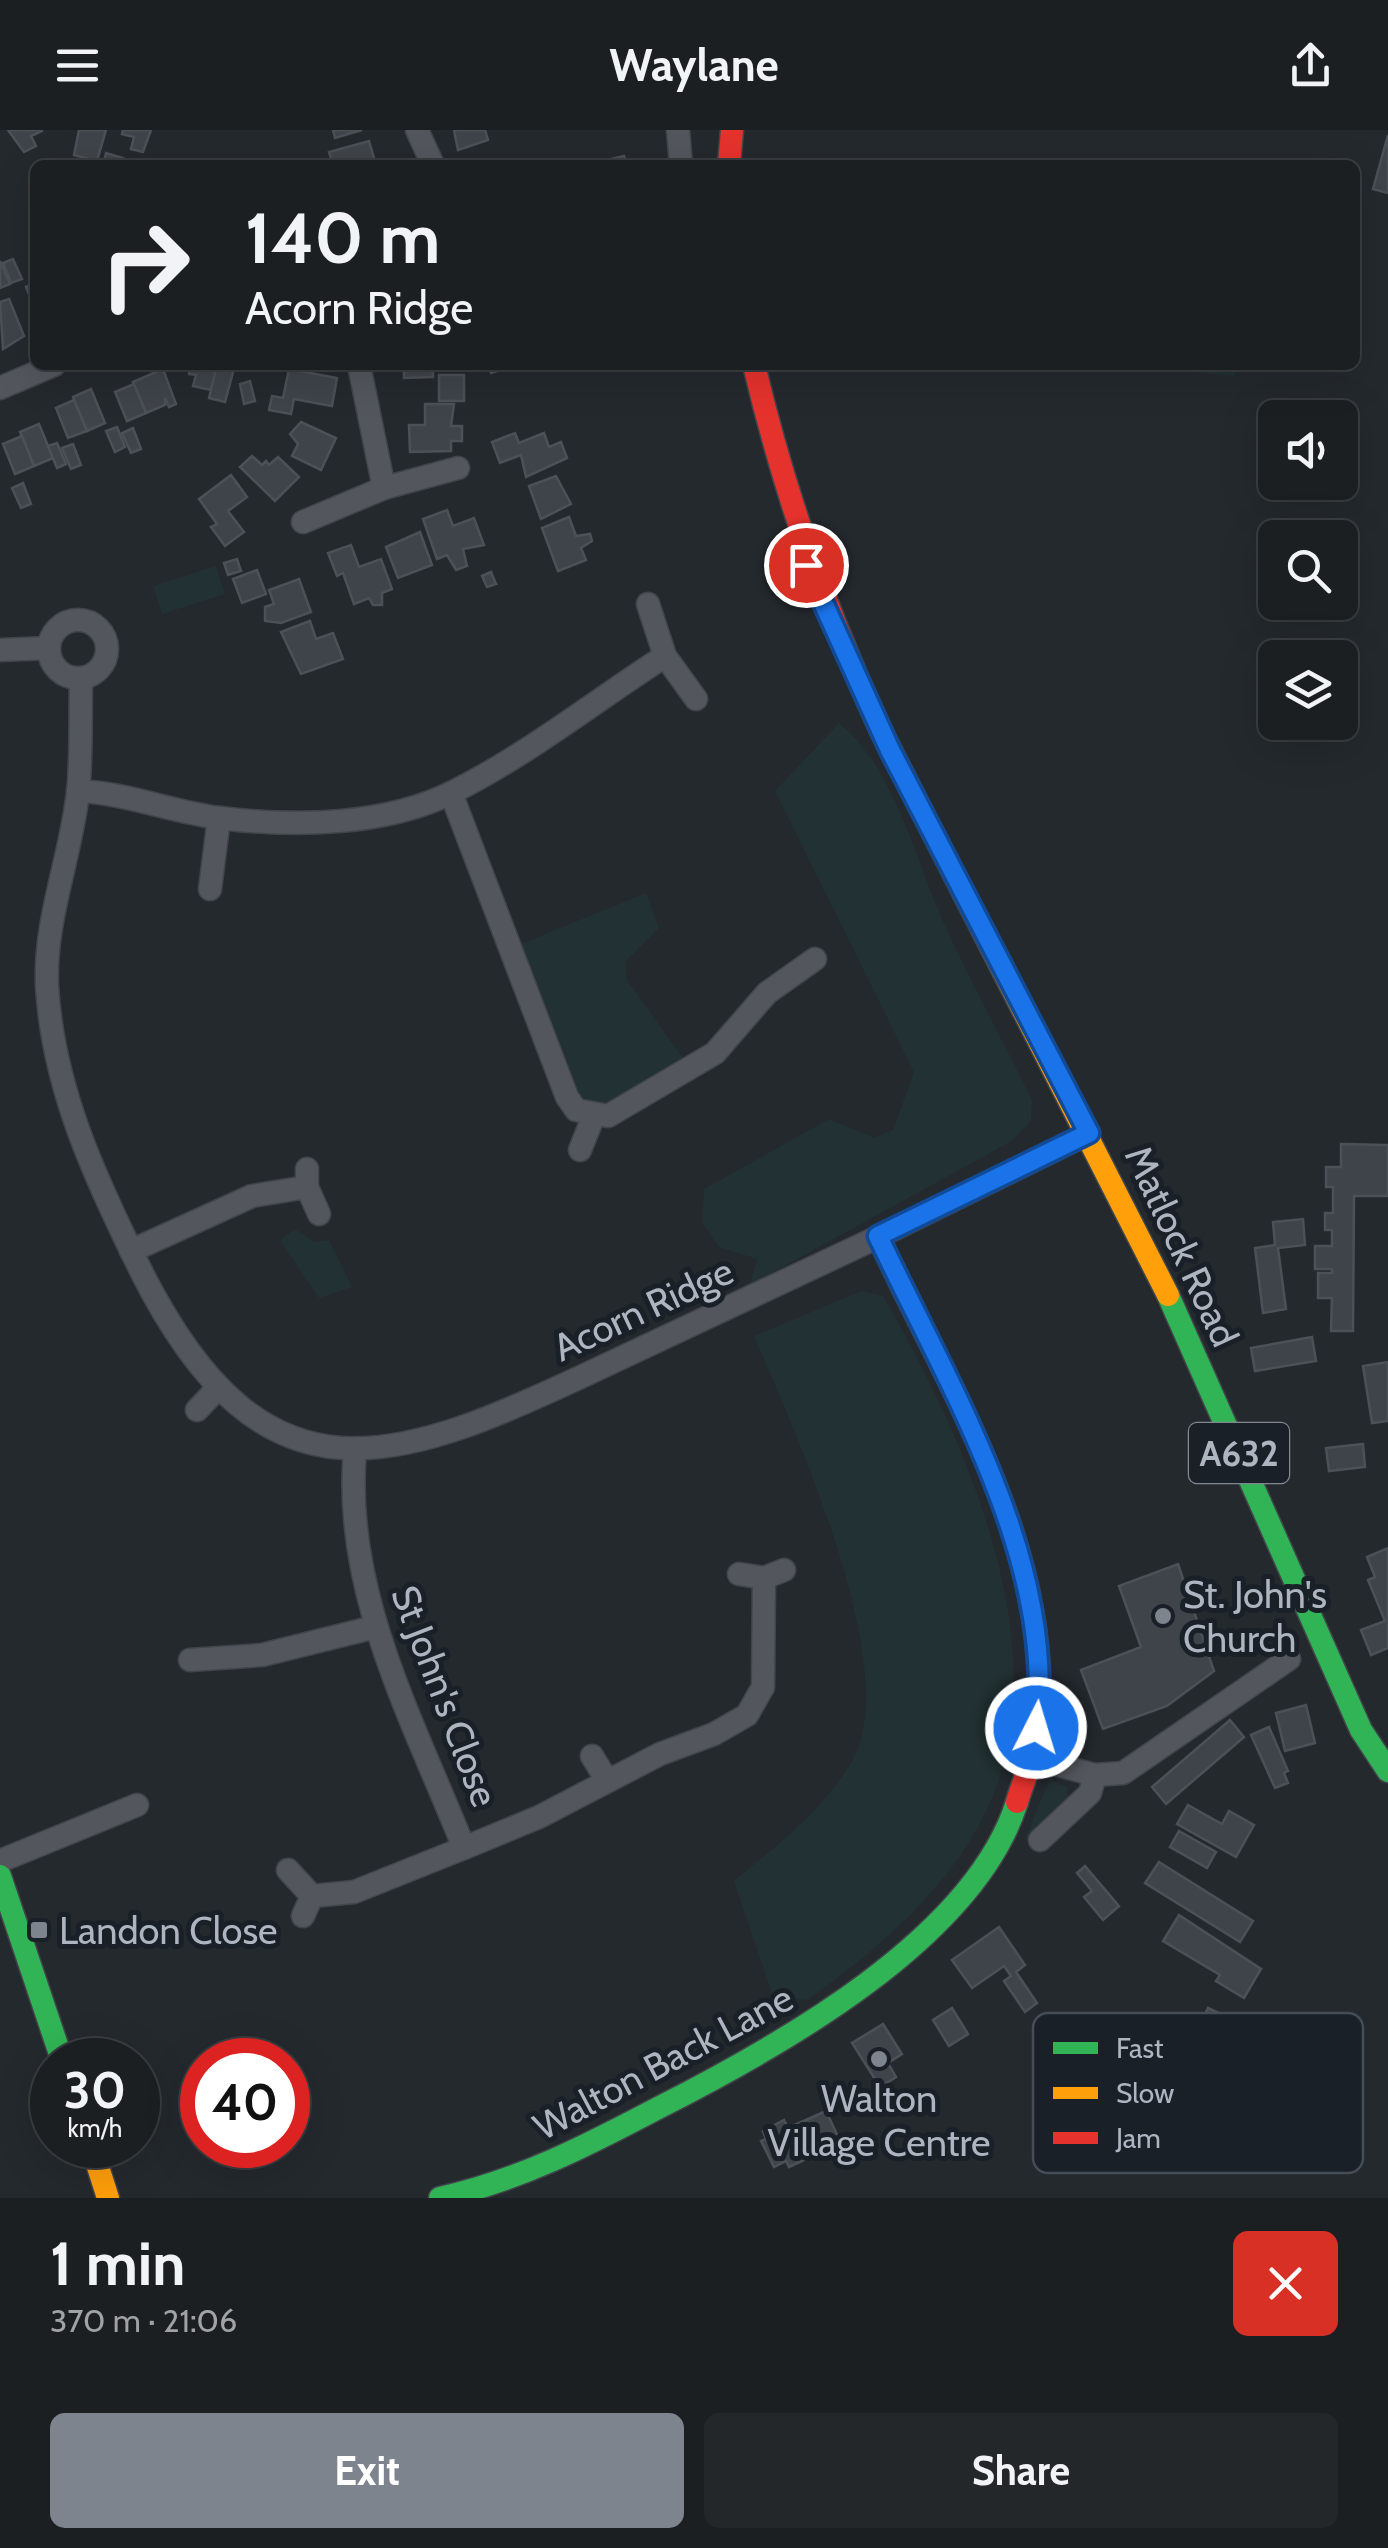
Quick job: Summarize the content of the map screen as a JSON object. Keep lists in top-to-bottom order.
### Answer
{
  "streets": {
    "street": [
      "Matlock Road",
      "Acorn Ridge",
      "A632",
      "St John's Close",
      "Walton Back Lane"
    ]
  },
  "crossings": [
    ["Matlock Road", "Acorn Ridge"],
    ["Acorn Ridge", "St John's Close"],
    ["Acorn Ridge", "Walton Back Lane"]
  ],
  "places": {
    "other": ["St. John's Church", "Walton Village Centre"],
    "transit": ["Landon Close"]
  },
  "legend": ["Fast", "Slow", "Jam"],
  "page": {
    "header": "Waylane",
    "turn": ["140 m", "Acorn Ridge"],
    "speed": "30 km/h",
    "limit": "40",
    "heading": ["1 min", "370 m · 21:06"],
    "buttons": ["Exit", "Share"]
  }
}
